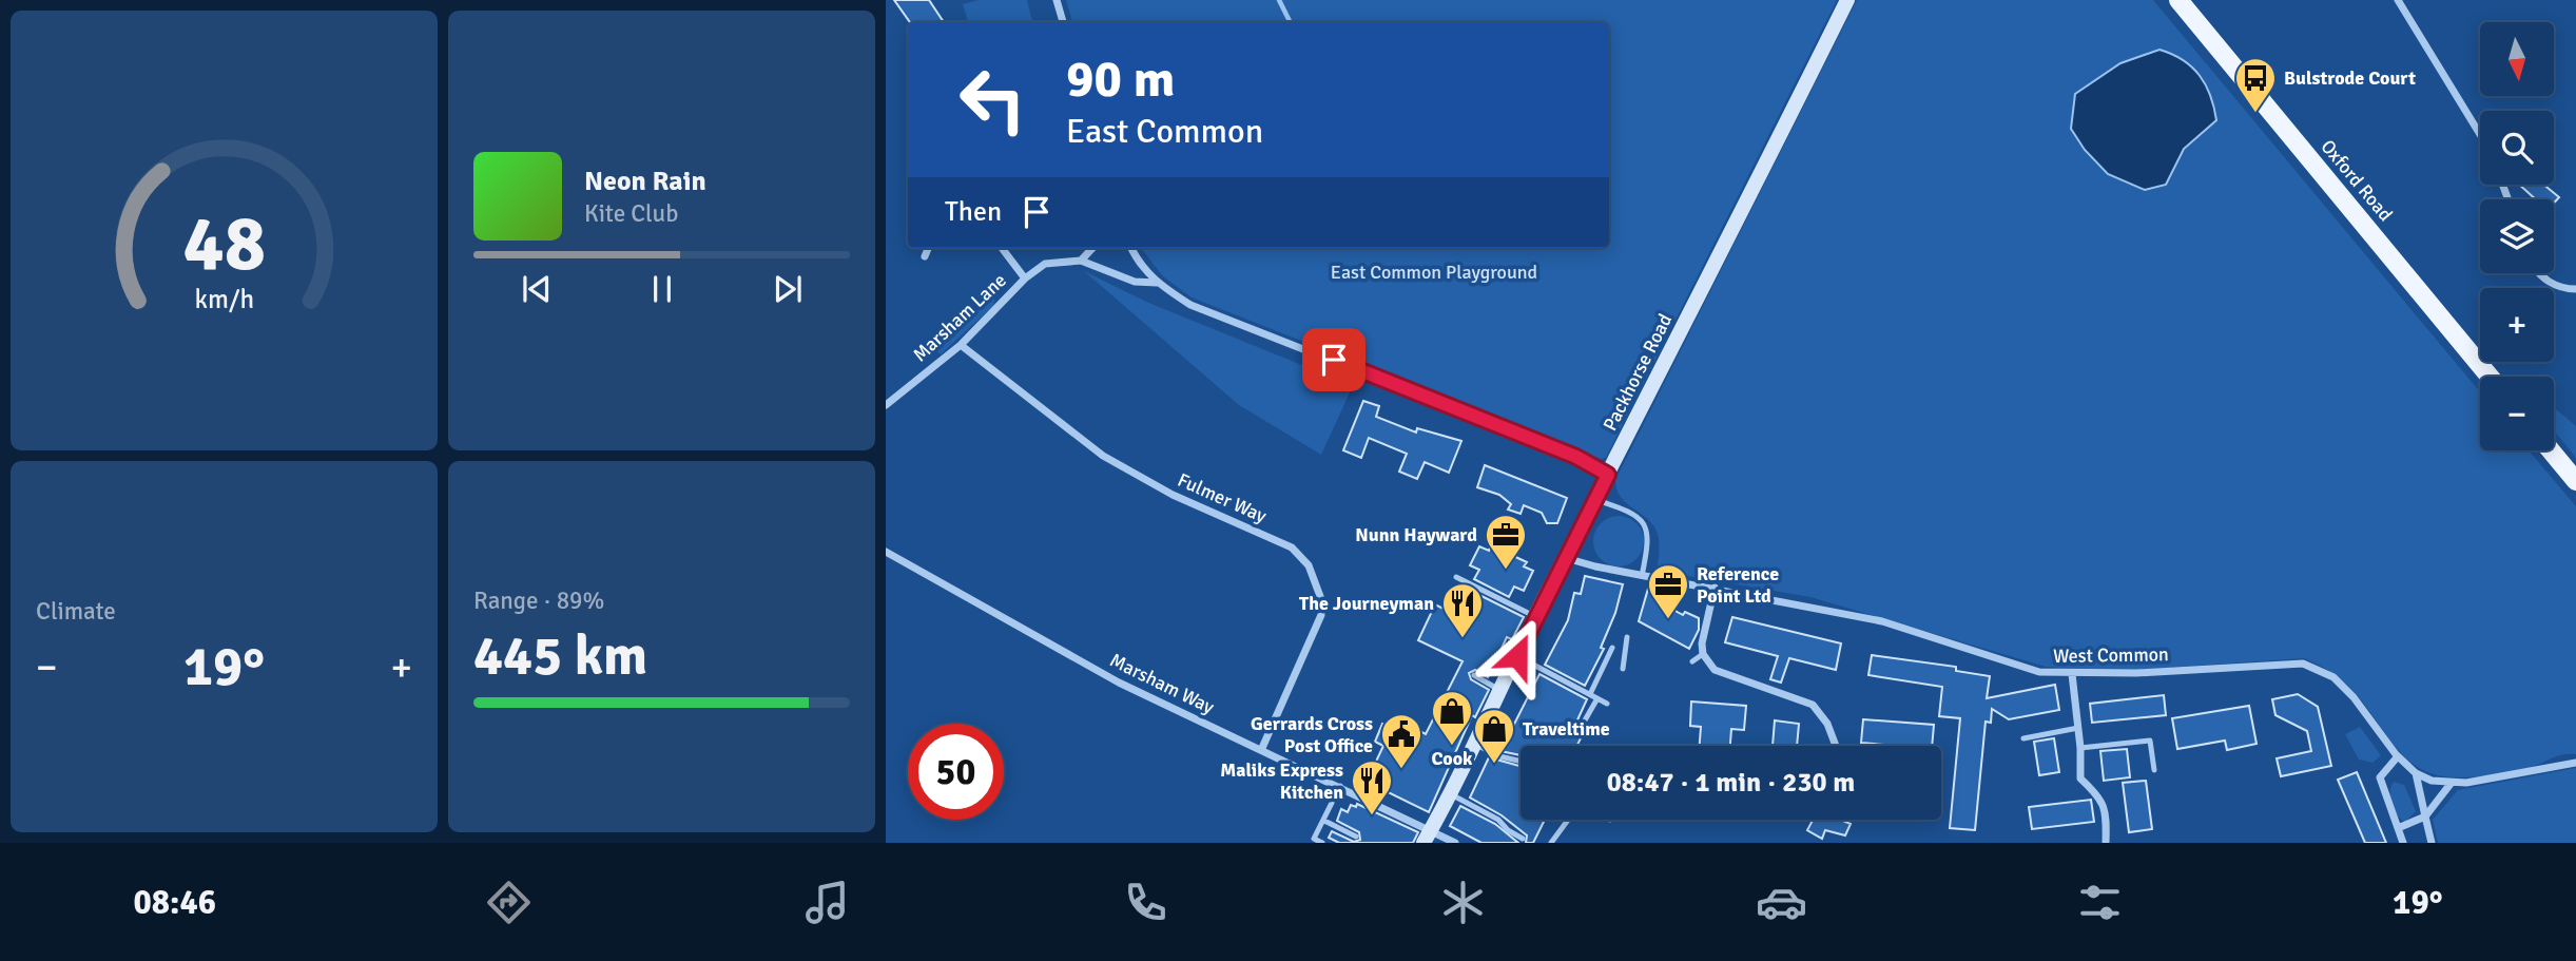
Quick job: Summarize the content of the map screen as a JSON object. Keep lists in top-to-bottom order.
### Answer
{
  "streets": {
    "main road": ["Oxford Road", "Packhorse Road"],
    "street": [
      "Marsham Lane",
      "Fulmer Way",
      "West Common",
      "Marsham Way"
    ]
  },
  "crossings": [
    ["Marsham Lane", "Fulmer Way"],
    ["Packhorse Road", "West Common"],
    ["Packhorse Road", "Marsham Way"],
    ["Fulmer Way", "Marsham Way"]
  ],
  "parks": ["East Common Playground"],
  "places": {
    "bus stop": ["Bulstrode Court"],
    "office": ["Nunn Hayward", "Reference Point Ltd"],
    "restaurant": ["The Journeyman", "Maliks Express Kitchen"],
    "shop": ["Cook", "Traveltime"],
    "public building": ["Gerrards Cross Post Office"]
  },
  "north": "bottom",
  "page": {
    "map_buttons": ["+", "−"],
    "turn": ["90 m", "East Common"],
    "song": ["Neon Rain", "Kite Club"],
    "then": "Then",
    "tile": [
      "Climate",
      ["Range · 89%", "445 km"]
    ],
    "heat": ["−", "19°", "+"],
    "limit": "50",
    "trip": "08:47 · 1 min · 230 m",
    "tabs": ["08:46", "19°"],
    "gauge": ["48", "km/h"]
  }
}
